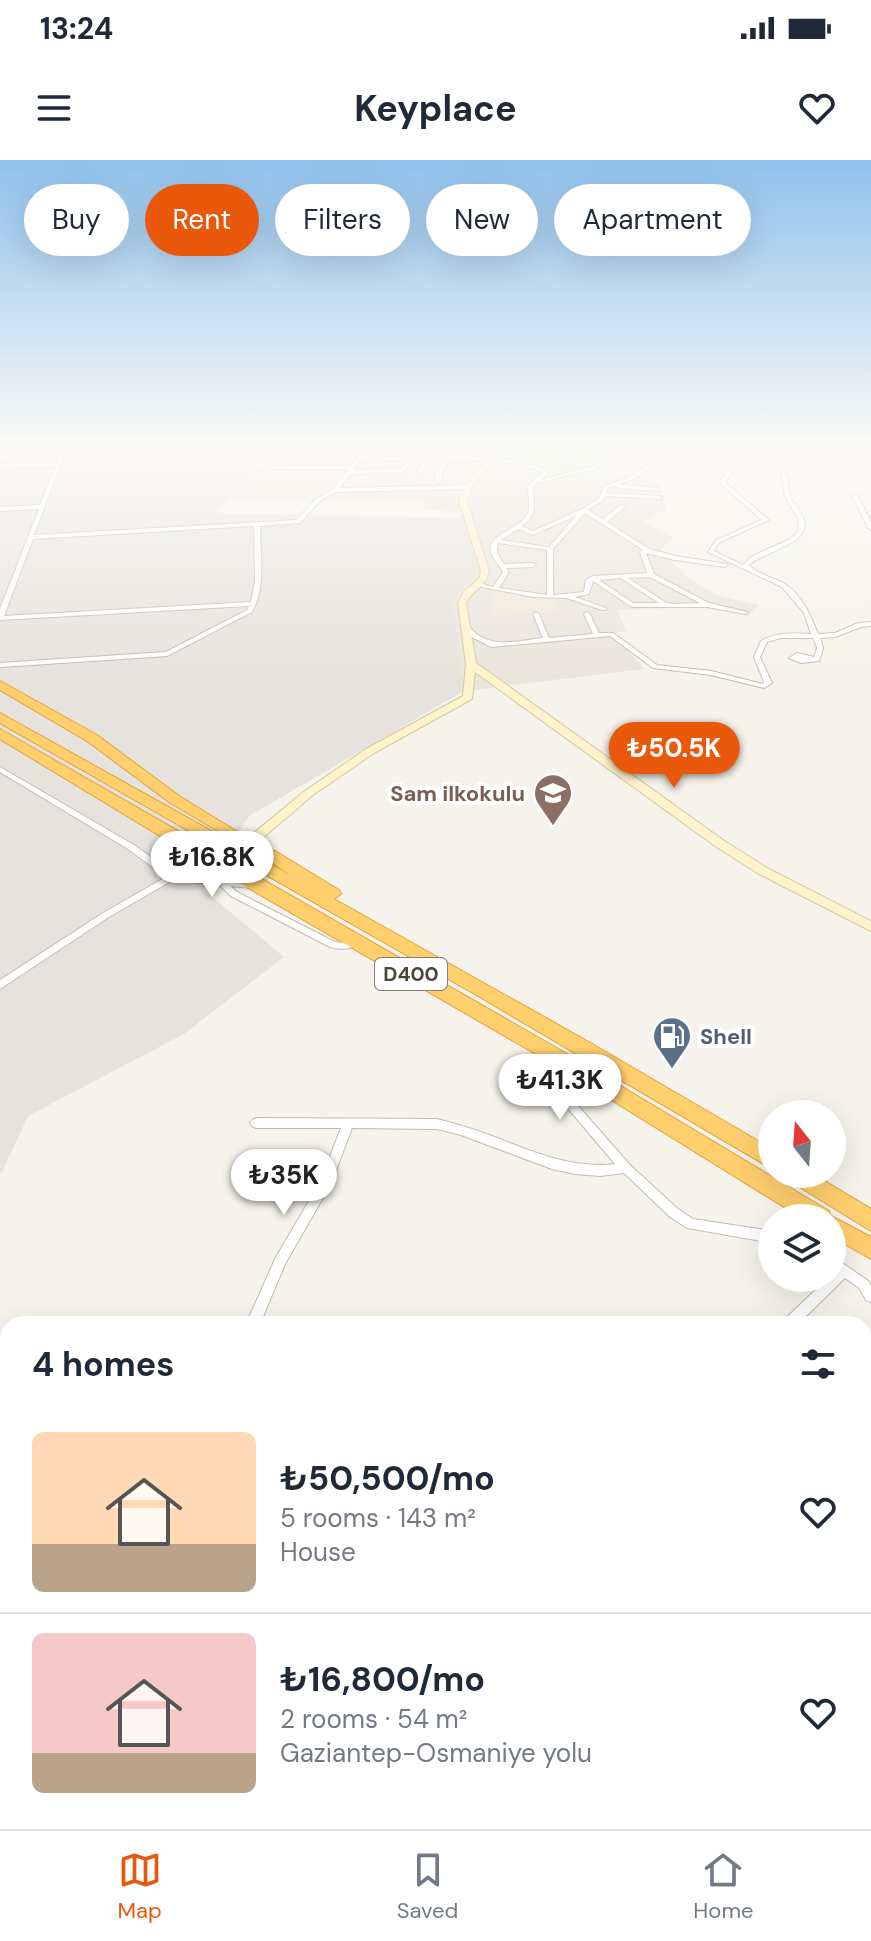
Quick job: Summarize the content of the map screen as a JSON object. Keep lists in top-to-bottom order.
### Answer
{
  "streets": {
    "highway": ["D400"]
  },
  "places": {
    "school or university": ["Sam ilkokulu"],
    "fuel station": ["Shell"]
  },
  "north": "top",
  "page": {
    "status": "13:24",
    "header": "Keyplace",
    "chip": [
      "Buy",
      "Rent",
      "Filters",
      "New",
      "Apartment"
    ],
    "price": [
      "₺50.5K",
      "₺16.8K",
      "₺41.3K",
      "₺35K"
    ],
    "heading": "4 homes",
    "list": [
      {
        "name": "₺50,500/mo",
        "note": "5 rooms · 143 m² · House"
      },
      {
        "name": "₺16,800/mo",
        "note": "2 rooms · 54 m² · Gaziantep-Osmaniye yolu"
      }
    ],
    "tabs": ["Map", "Saved", "Home"]
  }
}
